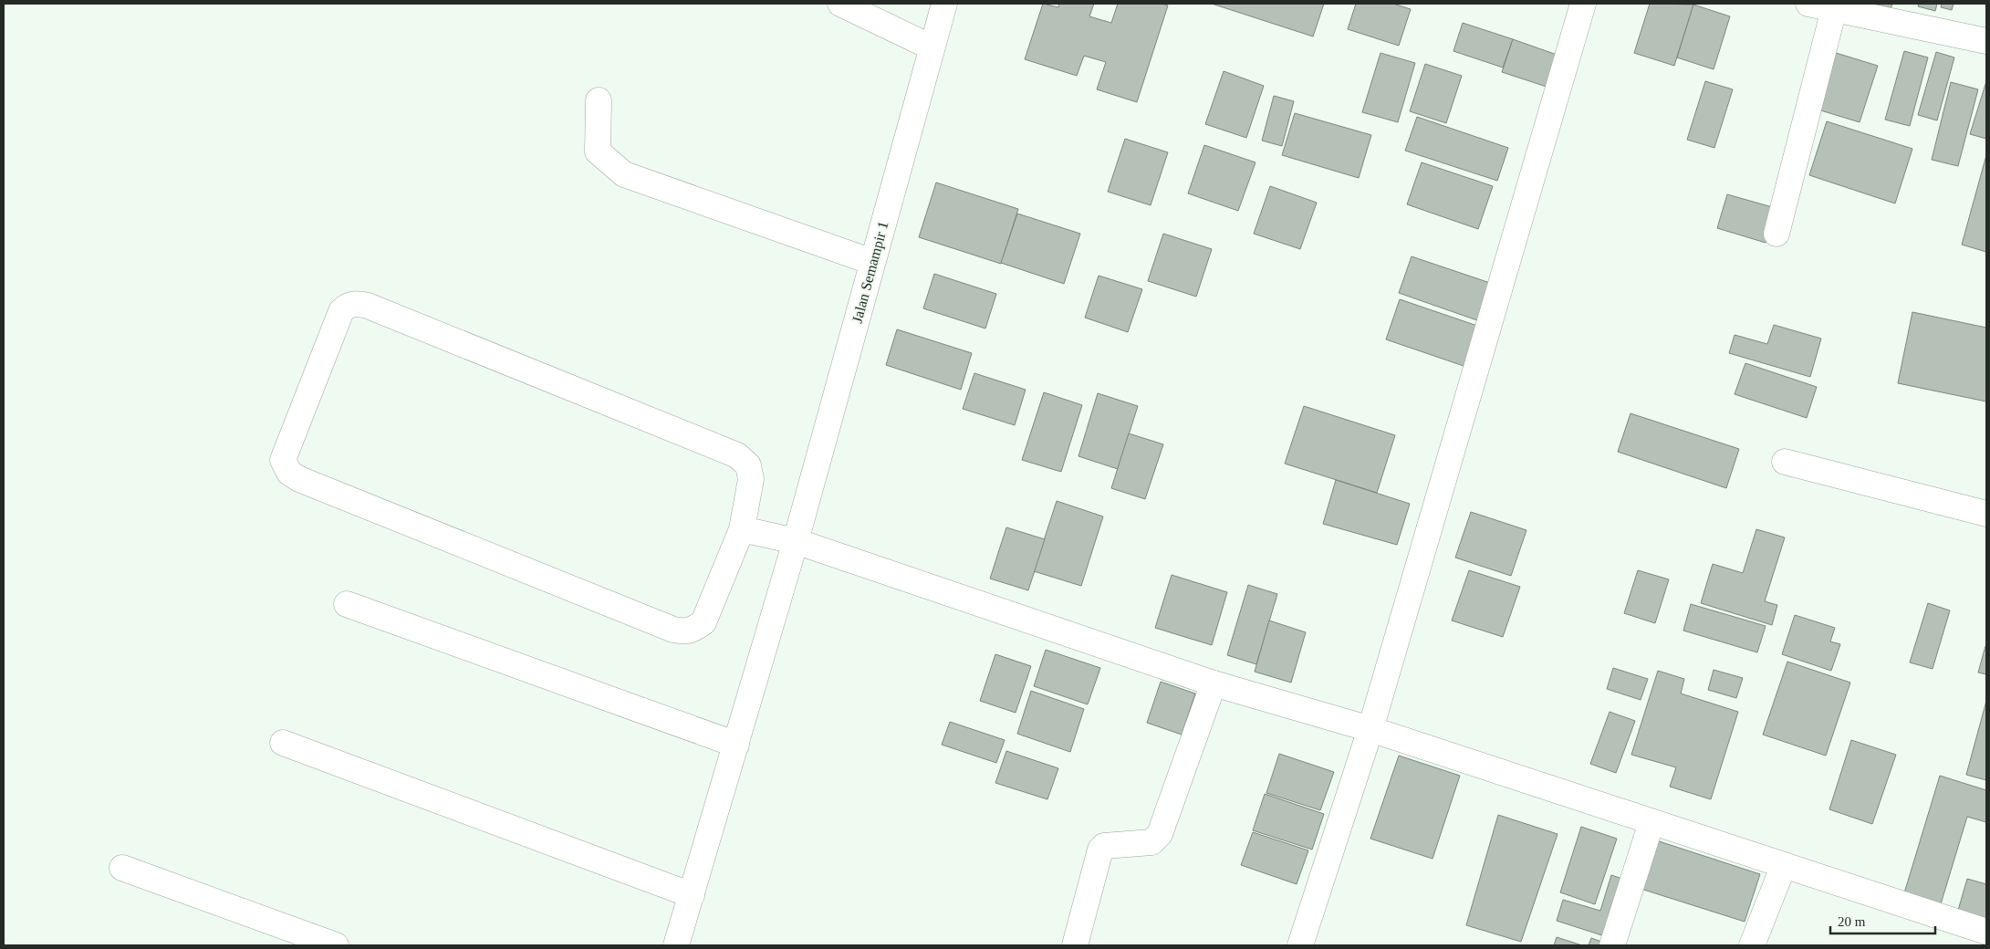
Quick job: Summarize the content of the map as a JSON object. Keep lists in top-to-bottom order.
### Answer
{
  "streets": {
    "street": ["Jalan Semampir 1"]
  },
  "scale_bar": "20 m"
}
